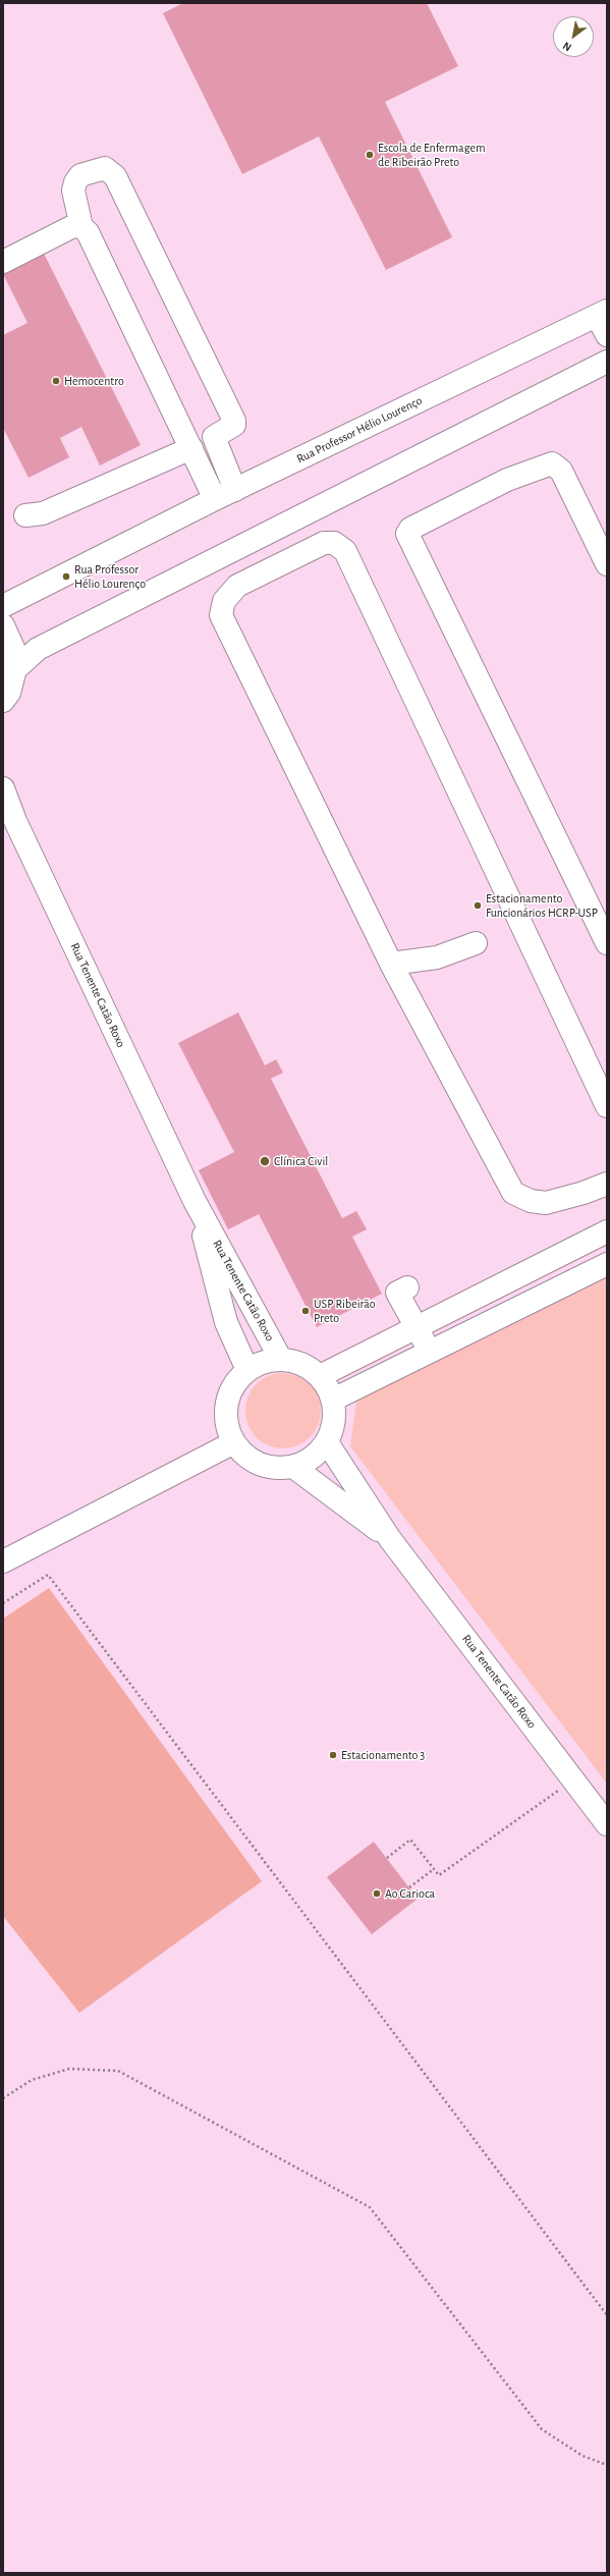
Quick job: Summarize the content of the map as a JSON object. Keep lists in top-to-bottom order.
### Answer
{
  "streets": {
    "street": ["Rua Professor Hélio Lourenço", "Rua Tenente Catão Roxo"]
  },
  "places": [
    "Escola de Enfermagem de Ribeirão Preto",
    "Hemocentro",
    "Rua Professor Hélio Lourenço",
    "Estacionamento Funcionários HCRP-USP",
    "Clínica Civil",
    "USP Ribeirão Preto",
    "Estacionamento 3",
    "Ao Carioca"
  ],
  "north": "bottom left"
}
